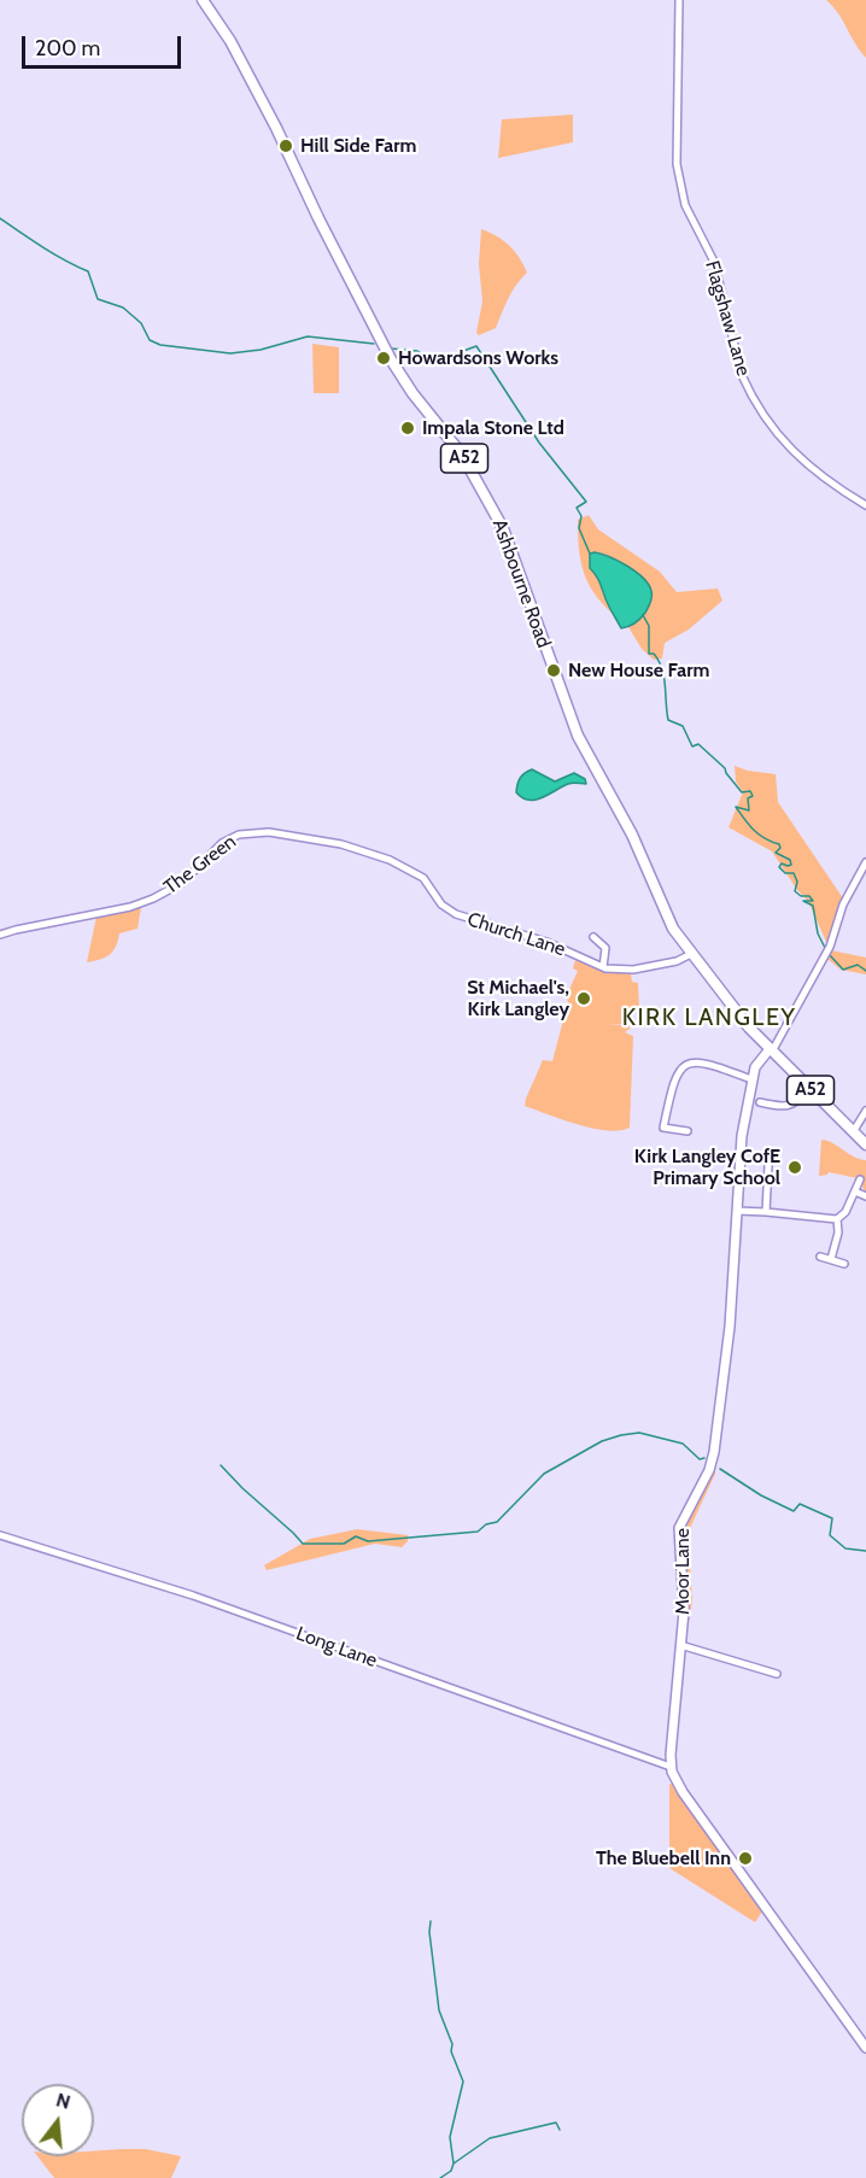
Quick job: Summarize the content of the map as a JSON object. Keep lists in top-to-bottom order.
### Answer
{
  "streets": {
    "highway": ["A52", "Ashbourne Road"],
    "main road": ["Moor Lane"],
    "street": [
      "Flagshaw Lane",
      "The Green",
      "Church Lane",
      "Long Lane"
    ]
  },
  "crossings": [
    ["Ashbourne Road", "Church Lane"],
    ["Ashbourne Road", "Moor Lane"],
    ["The Green", "Church Lane"],
    ["Moor Lane", "Long Lane"]
  ],
  "districts": ["KIRK LANGLEY"],
  "places": [
    "Hill Side Farm",
    "Howardsons Works",
    "Impala Stone Ltd",
    "New House Farm",
    "St Michael's, Kirk Langley",
    "Kirk Langley CofE Primary School",
    "The Bluebell Inn"
  ],
  "scale_bar": "200 m",
  "north": "top"
}
